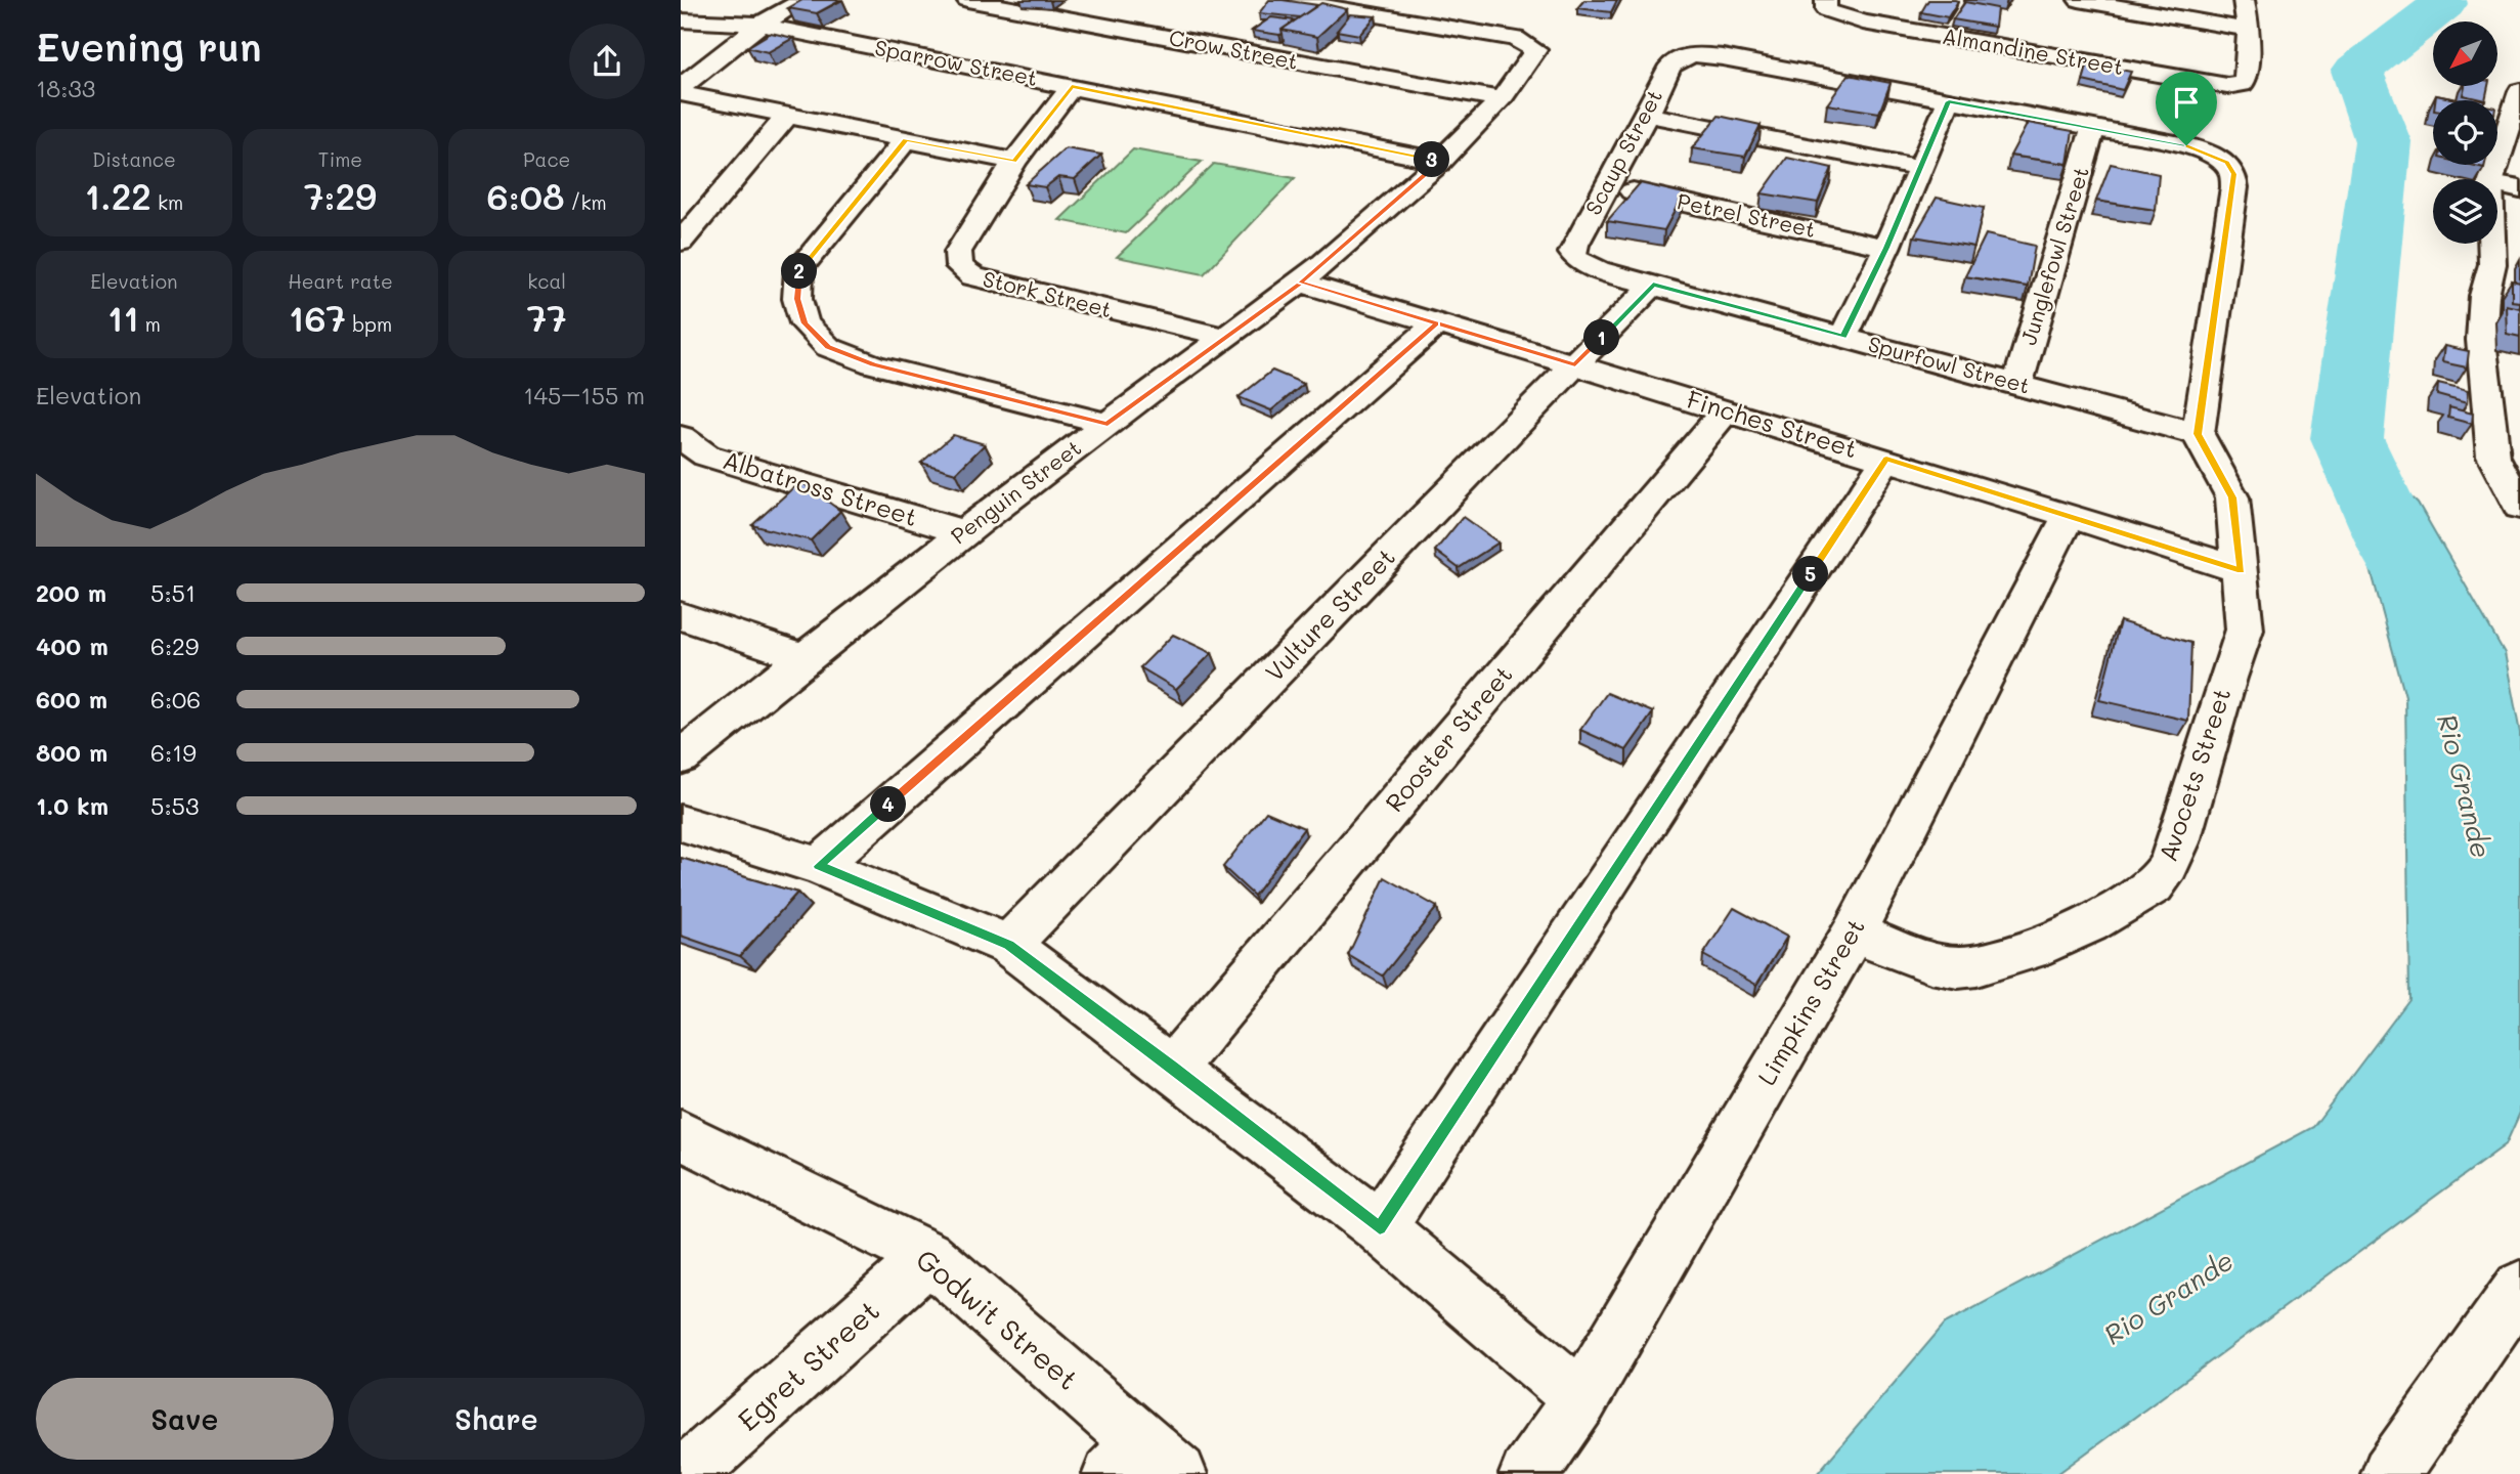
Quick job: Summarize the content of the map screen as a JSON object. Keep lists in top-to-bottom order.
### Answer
{
  "streets": {
    "street": [
      "Crow Street",
      "Almandine Street",
      "Sparrow Street",
      "Scaup Street",
      "Petrel Street",
      "Junglefowl Street",
      "Stork Street",
      "Spurfowl Street",
      "Finches Street",
      "Albatross Street",
      "Penguin Street",
      "Vulture Street",
      "Rooster Street",
      "Avocets Street",
      "Limpkins Street",
      "Godwit Street",
      "Egret Street"
    ]
  },
  "crossings": [
    ["Crow Street", "Penguin Street"],
    ["Sparrow Street", "Stork Street"],
    ["Sparrow Street", "Penguin Street"],
    ["Scaup Street", "Petrel Street"],
    ["Scaup Street", "Spurfowl Street"],
    ["Junglefowl Street", "Spurfowl Street"],
    ["Stork Street", "Penguin Street"],
    ["Spurfowl Street", "Vulture Street"],
    ["Spurfowl Street", "Avocets Street"],
    ["Finches Street", "Penguin Street"],
    ["Finches Street", "Vulture Street"],
    ["Finches Street", "Rooster Street"],
    ["Finches Street", "Avocets Street"],
    ["Finches Street", "Limpkins Street"],
    ["Albatross Street", "Penguin Street"],
    ["Avocets Street", "Limpkins Street"],
    ["Godwit Street", "Egret Street"]
  ],
  "water": ["Rio Grande"],
  "north": "bottom left",
  "page": {
    "heading": ["Evening run", "18:33"],
    "stats": [
      ["Distance", "1.22 km"],
      ["Time", "7:29"],
      ["Pace", "6:08 /km"],
      ["Elevation", "11 m"],
      ["Heart rate", "167 bpm"],
      ["kcal", "77"]
    ],
    "pins": [
      "3",
      "2",
      "1",
      "5",
      "4"
    ],
    "chart": ["Elevation", "145–155 m"],
    "list": [
      {
        "name": "200 m",
        "note": "5:51"
      },
      {
        "name": "400 m",
        "note": "6:29"
      },
      {
        "name": "600 m",
        "note": "6:06"
      },
      {
        "name": "800 m",
        "note": "6:19"
      },
      {
        "name": "1.0 km",
        "note": "5:53"
      }
    ],
    "buttons": ["Save", "Share"]
  }
}
